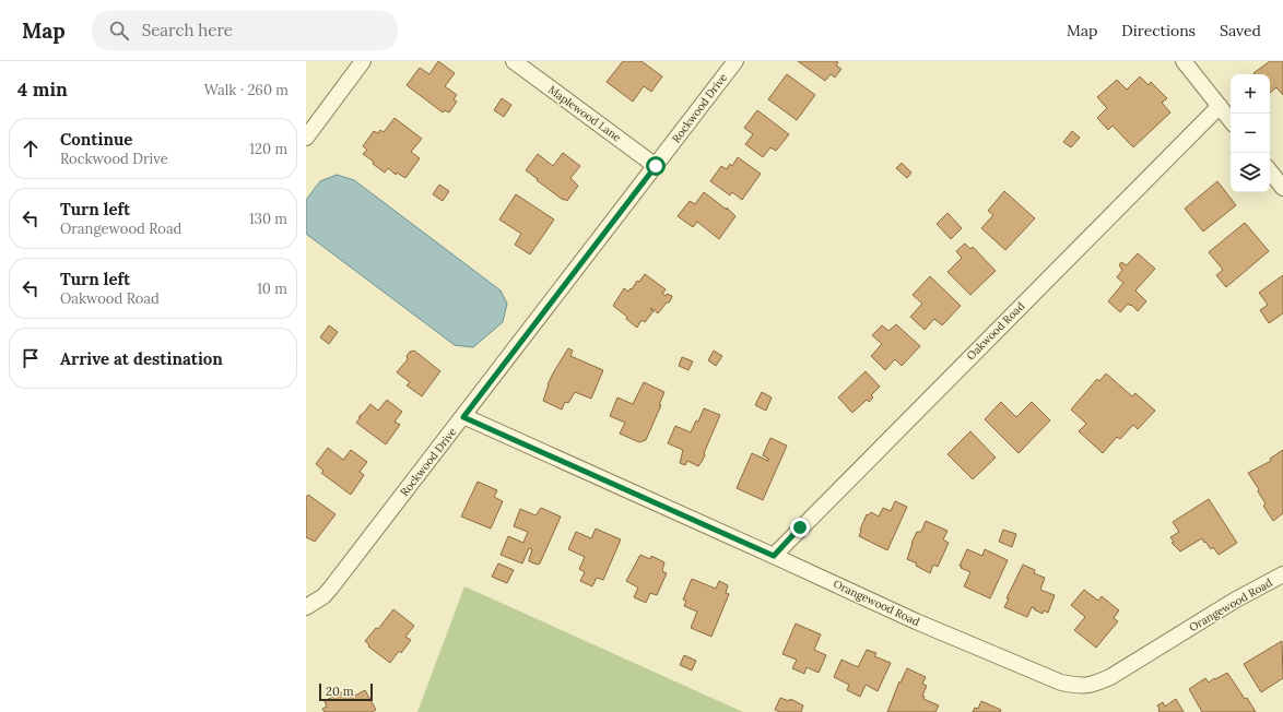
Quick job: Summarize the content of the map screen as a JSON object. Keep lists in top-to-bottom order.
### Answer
{
  "streets": {
    "street": [
      "Rockwood Drive",
      "Maplewood Lane",
      "Oakwood Road",
      "Orangewood Road"
    ]
  },
  "crossings": [
    ["Rockwood Drive", "Maplewood Lane"],
    ["Rockwood Drive", "Orangewood Road"],
    ["Oakwood Road", "Orangewood Road"]
  ],
  "scale_bar": "20 m",
  "page": {
    "header": "Map",
    "search": "Search here",
    "nav": ["Map", "Directions", "Saved"],
    "heading": ["4 min", "Walk · 260 m"],
    "map_buttons": ["+", "−"],
    "list": [
      ["Continue", "Rockwood Drive", "120 m"],
      ["Turn left", "Orangewood Road", "130 m"],
      ["Turn left", "Oakwood Road", "10 m"],
      "Arrive at destination"
    ],
    "scale": "20 m"
  }
}
